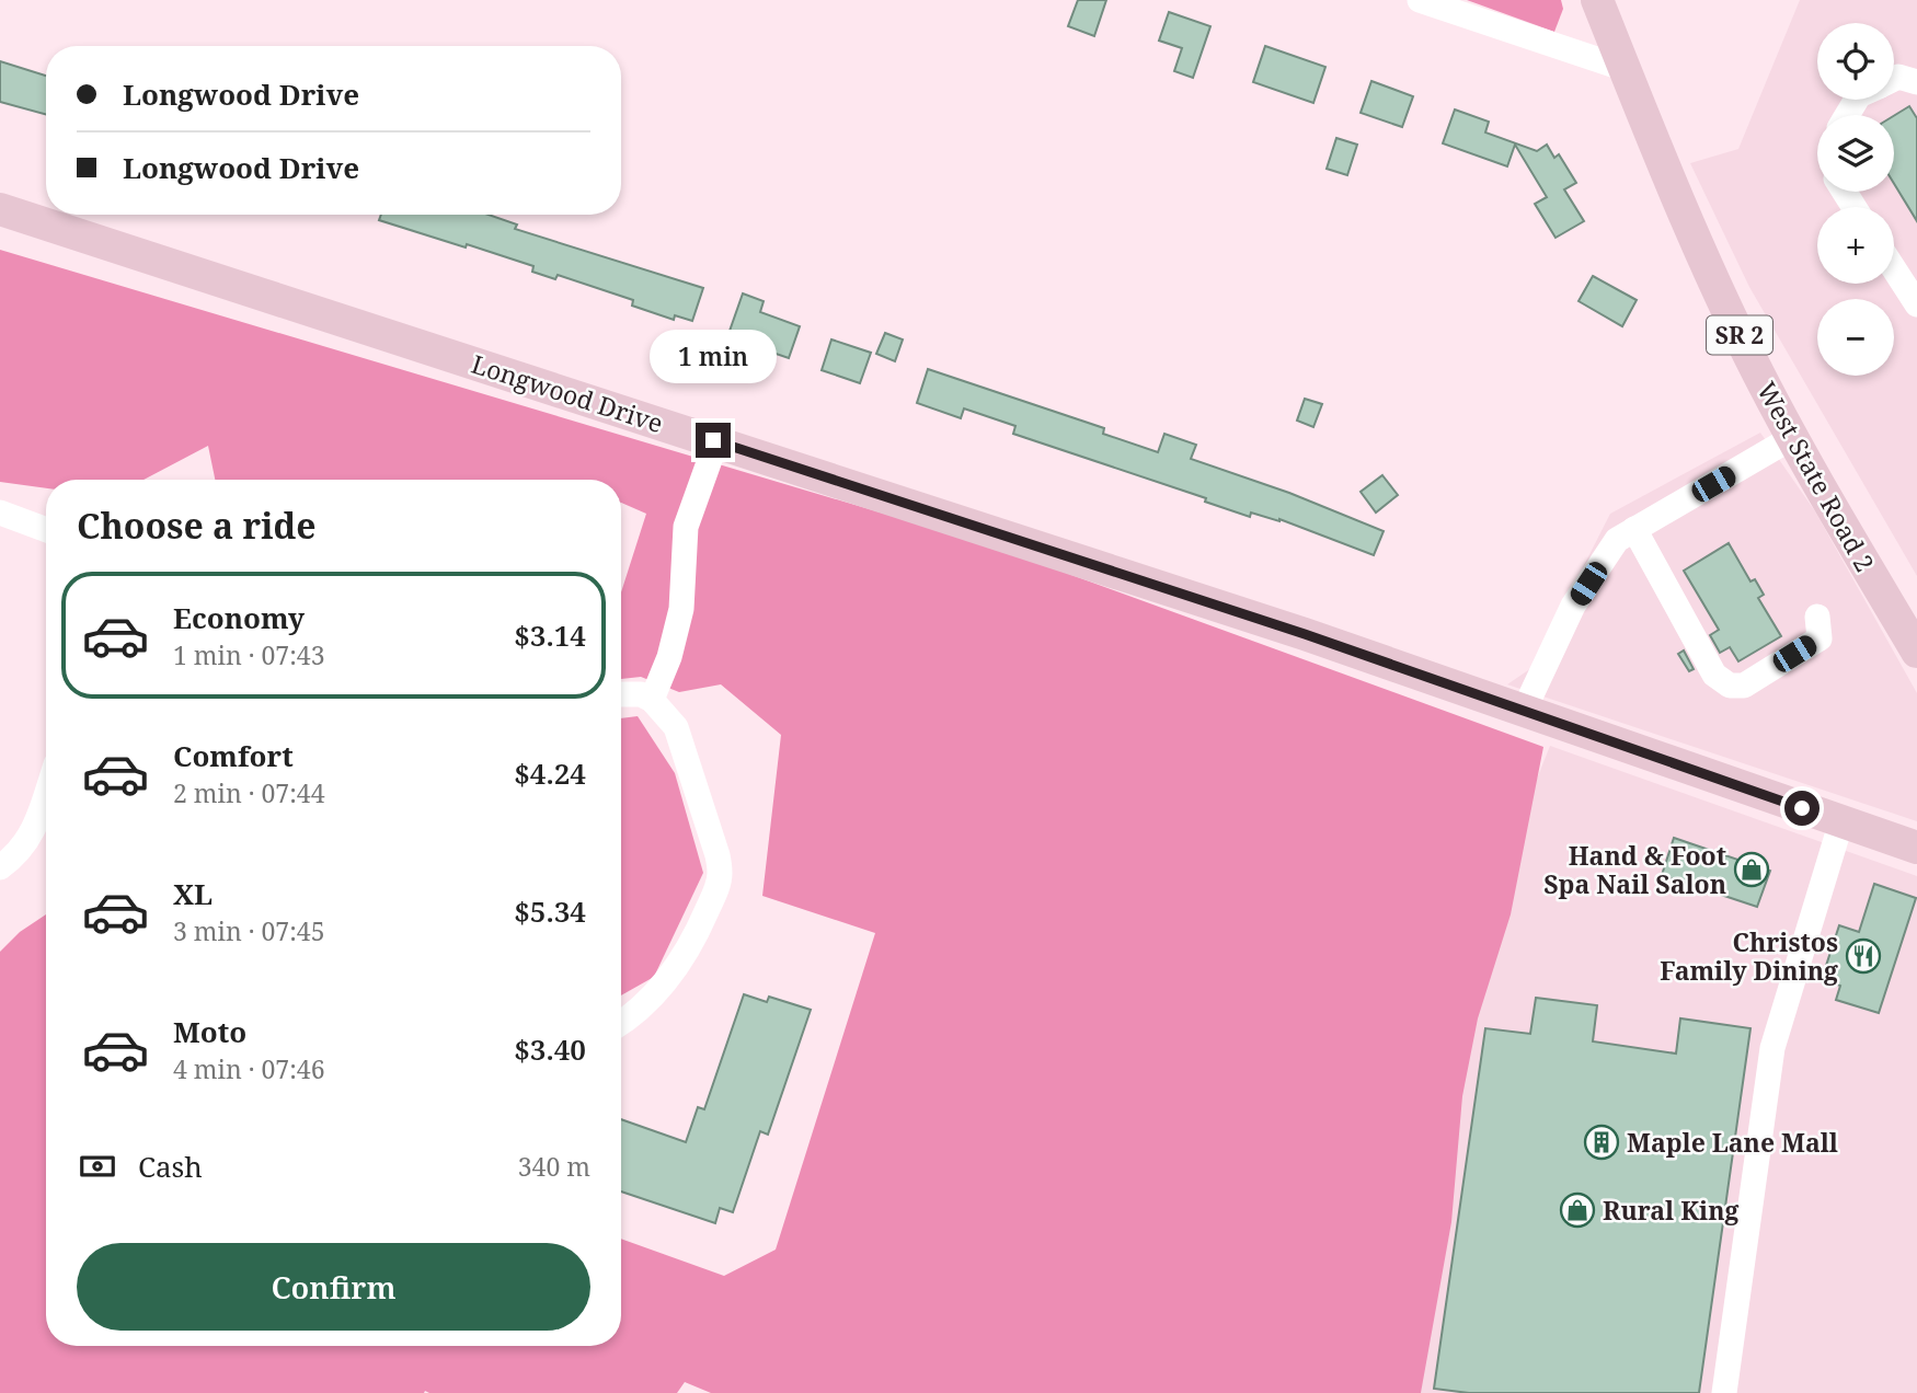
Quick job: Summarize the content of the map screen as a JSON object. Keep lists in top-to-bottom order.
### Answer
{
  "streets": {
    "main road": ["SR 2", "Longwood Drive", "West State Road 2"]
  },
  "places": {
    "shop": ["Hand & Foot Spa Nail Salon", "Rural King"],
    "restaurant": ["Christos Family Dining"],
    "building": ["Maple Lane Mall"]
  },
  "page": {
    "map_buttons": ["+", "−"],
    "banner": ["Longwood Drive", "Longwood Drive"],
    "bubble": "1 min",
    "heading": "Choose a ride",
    "list": [
      {
        "name": "Economy",
        "note": "1 min · 07:43",
        "value": "$3.14"
      },
      {
        "name": "Comfort",
        "note": "2 min · 07:44",
        "value": "$4.24"
      },
      {
        "name": "XL",
        "note": "3 min · 07:45",
        "value": "$5.34"
      },
      {
        "name": "Moto",
        "note": "4 min · 07:46",
        "value": "$3.40"
      }
    ],
    "pay": ["Cash", "340 m"],
    "buttons": "Confirm"
  }
}
